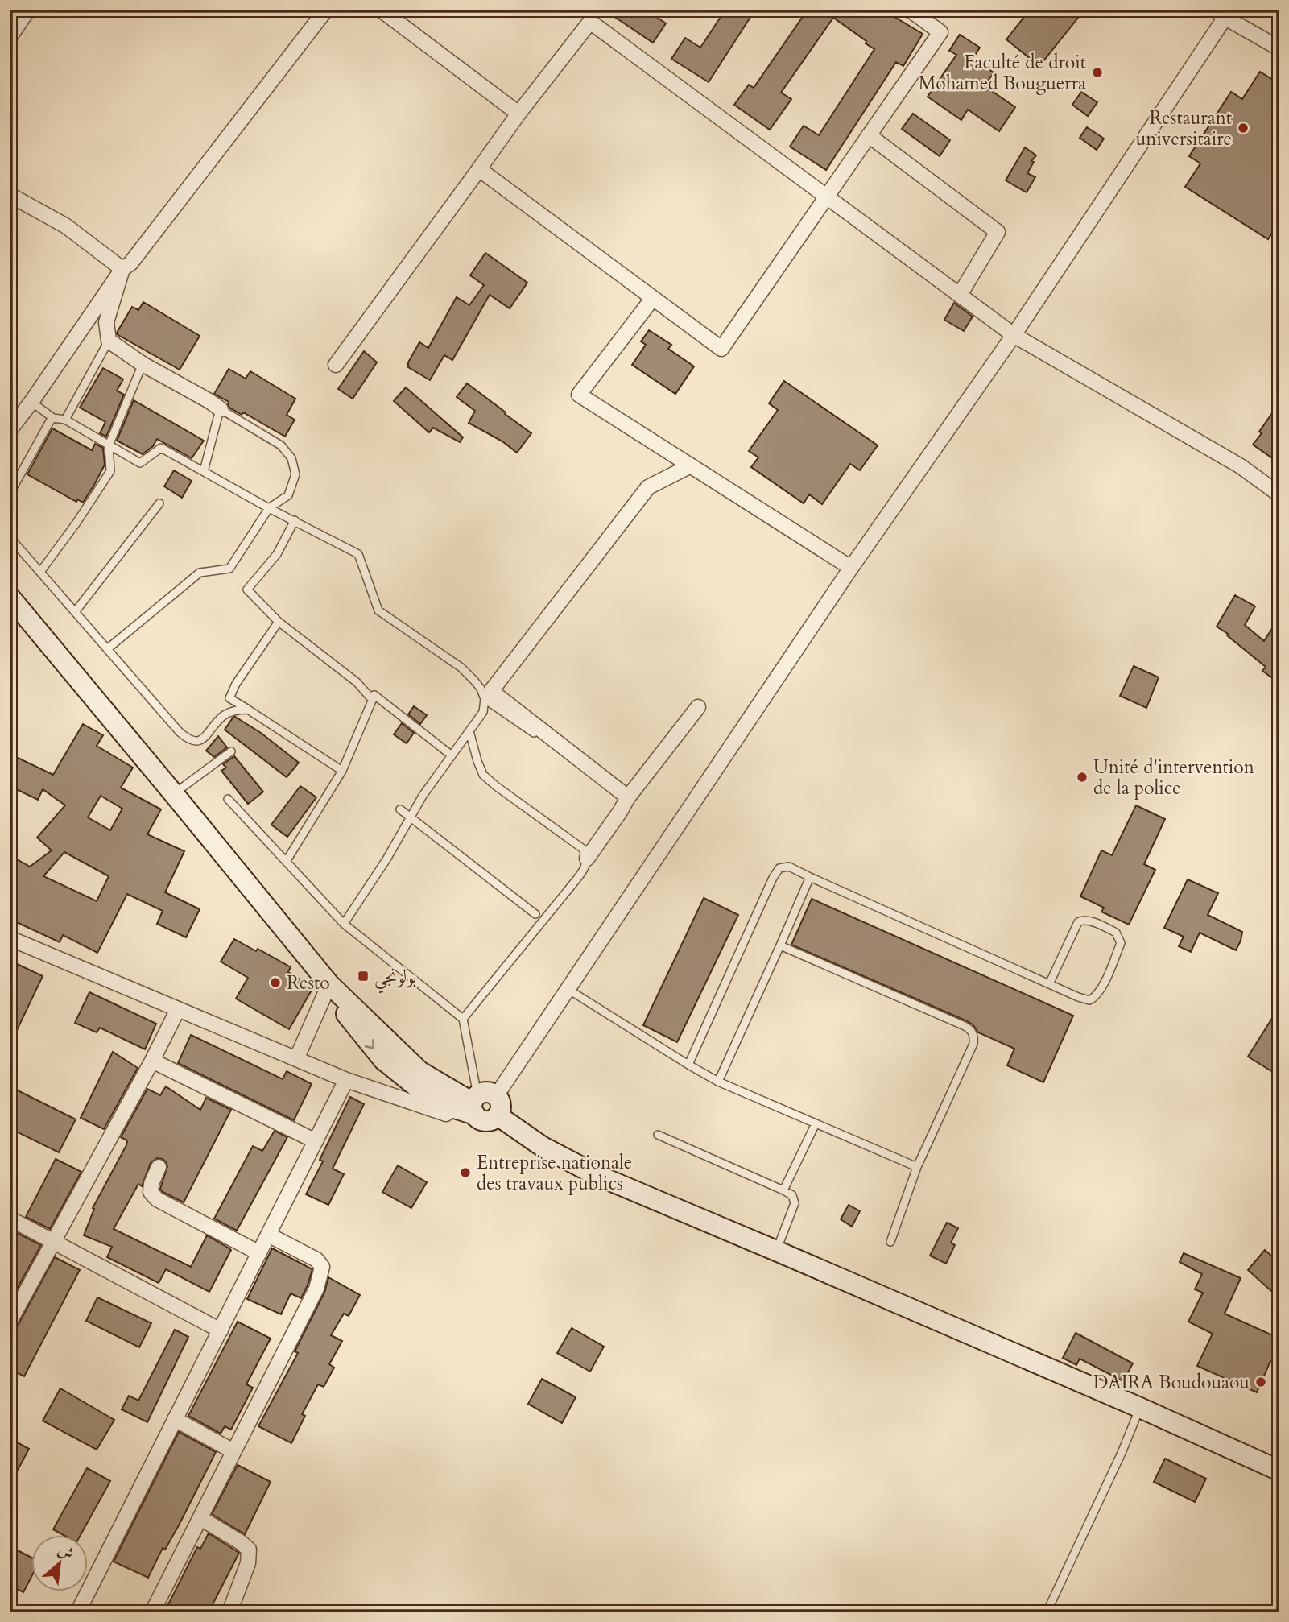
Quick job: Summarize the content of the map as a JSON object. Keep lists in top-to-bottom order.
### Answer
{
  "places": {
    "other": [
      "Faculté de droit Mohamed Bouguerra",
      "Restaurant universitaire",
      "Unité d'intervention de la police",
      "Resto",
      "Entreprise nationale des travaux publics",
      "DAIRA Boudouaou"
    ],
    "transit": ["بولونجي"]
  },
  "north": "top right"
}
